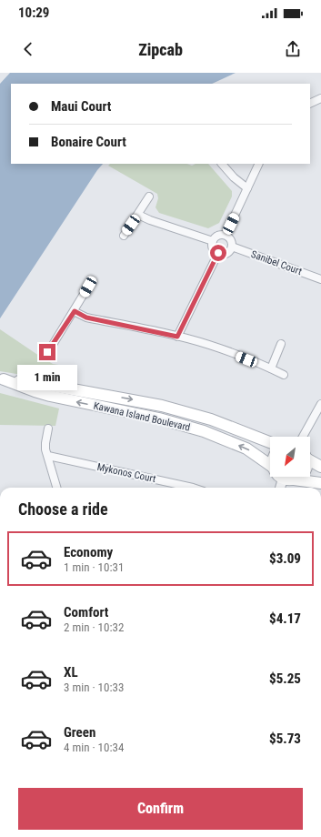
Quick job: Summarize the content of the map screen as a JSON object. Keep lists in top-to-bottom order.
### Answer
{
  "streets": {
    "main road": ["Kawana Island Boulevard"],
    "street": ["Sanibel Court", "Mykonos Court"]
  },
  "north": "bottom left",
  "page": {
    "status": "10:29",
    "header": "Zipcab",
    "banner": ["Maui Court", "Bonaire Court"],
    "bubble": "1 min",
    "heading": "Choose a ride",
    "list": [
      {
        "name": "Economy",
        "note": "1 min · 10:31",
        "value": "$3.09"
      },
      {
        "name": "Comfort",
        "note": "2 min · 10:32",
        "value": "$4.17"
      },
      {
        "name": "XL",
        "note": "3 min · 10:33",
        "value": "$5.25"
      },
      {
        "name": "Green",
        "note": "4 min · 10:34",
        "value": "$5.73"
      }
    ],
    "buttons": "Confirm"
  }
}
